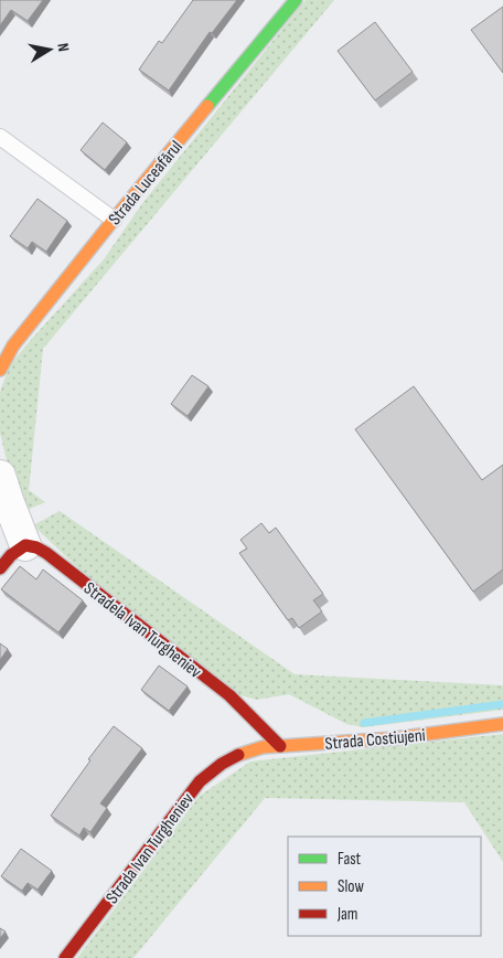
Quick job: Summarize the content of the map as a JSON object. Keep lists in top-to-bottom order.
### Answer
{
  "streets": {
    "street": [
      "Strada Luceafărul",
      "Stradela Ivan Turgheniev",
      "Strada Costiujeni",
      "Strada Ivan Turgheniev"
    ]
  },
  "crossings": [
    ["Stradela Ivan Turgheniev", "Strada Costiujeni"],
    ["Strada Costiujeni", "Strada Ivan Turgheniev"]
  ],
  "legend": ["Fast", "Slow", "Jam"],
  "north": "right"
}
